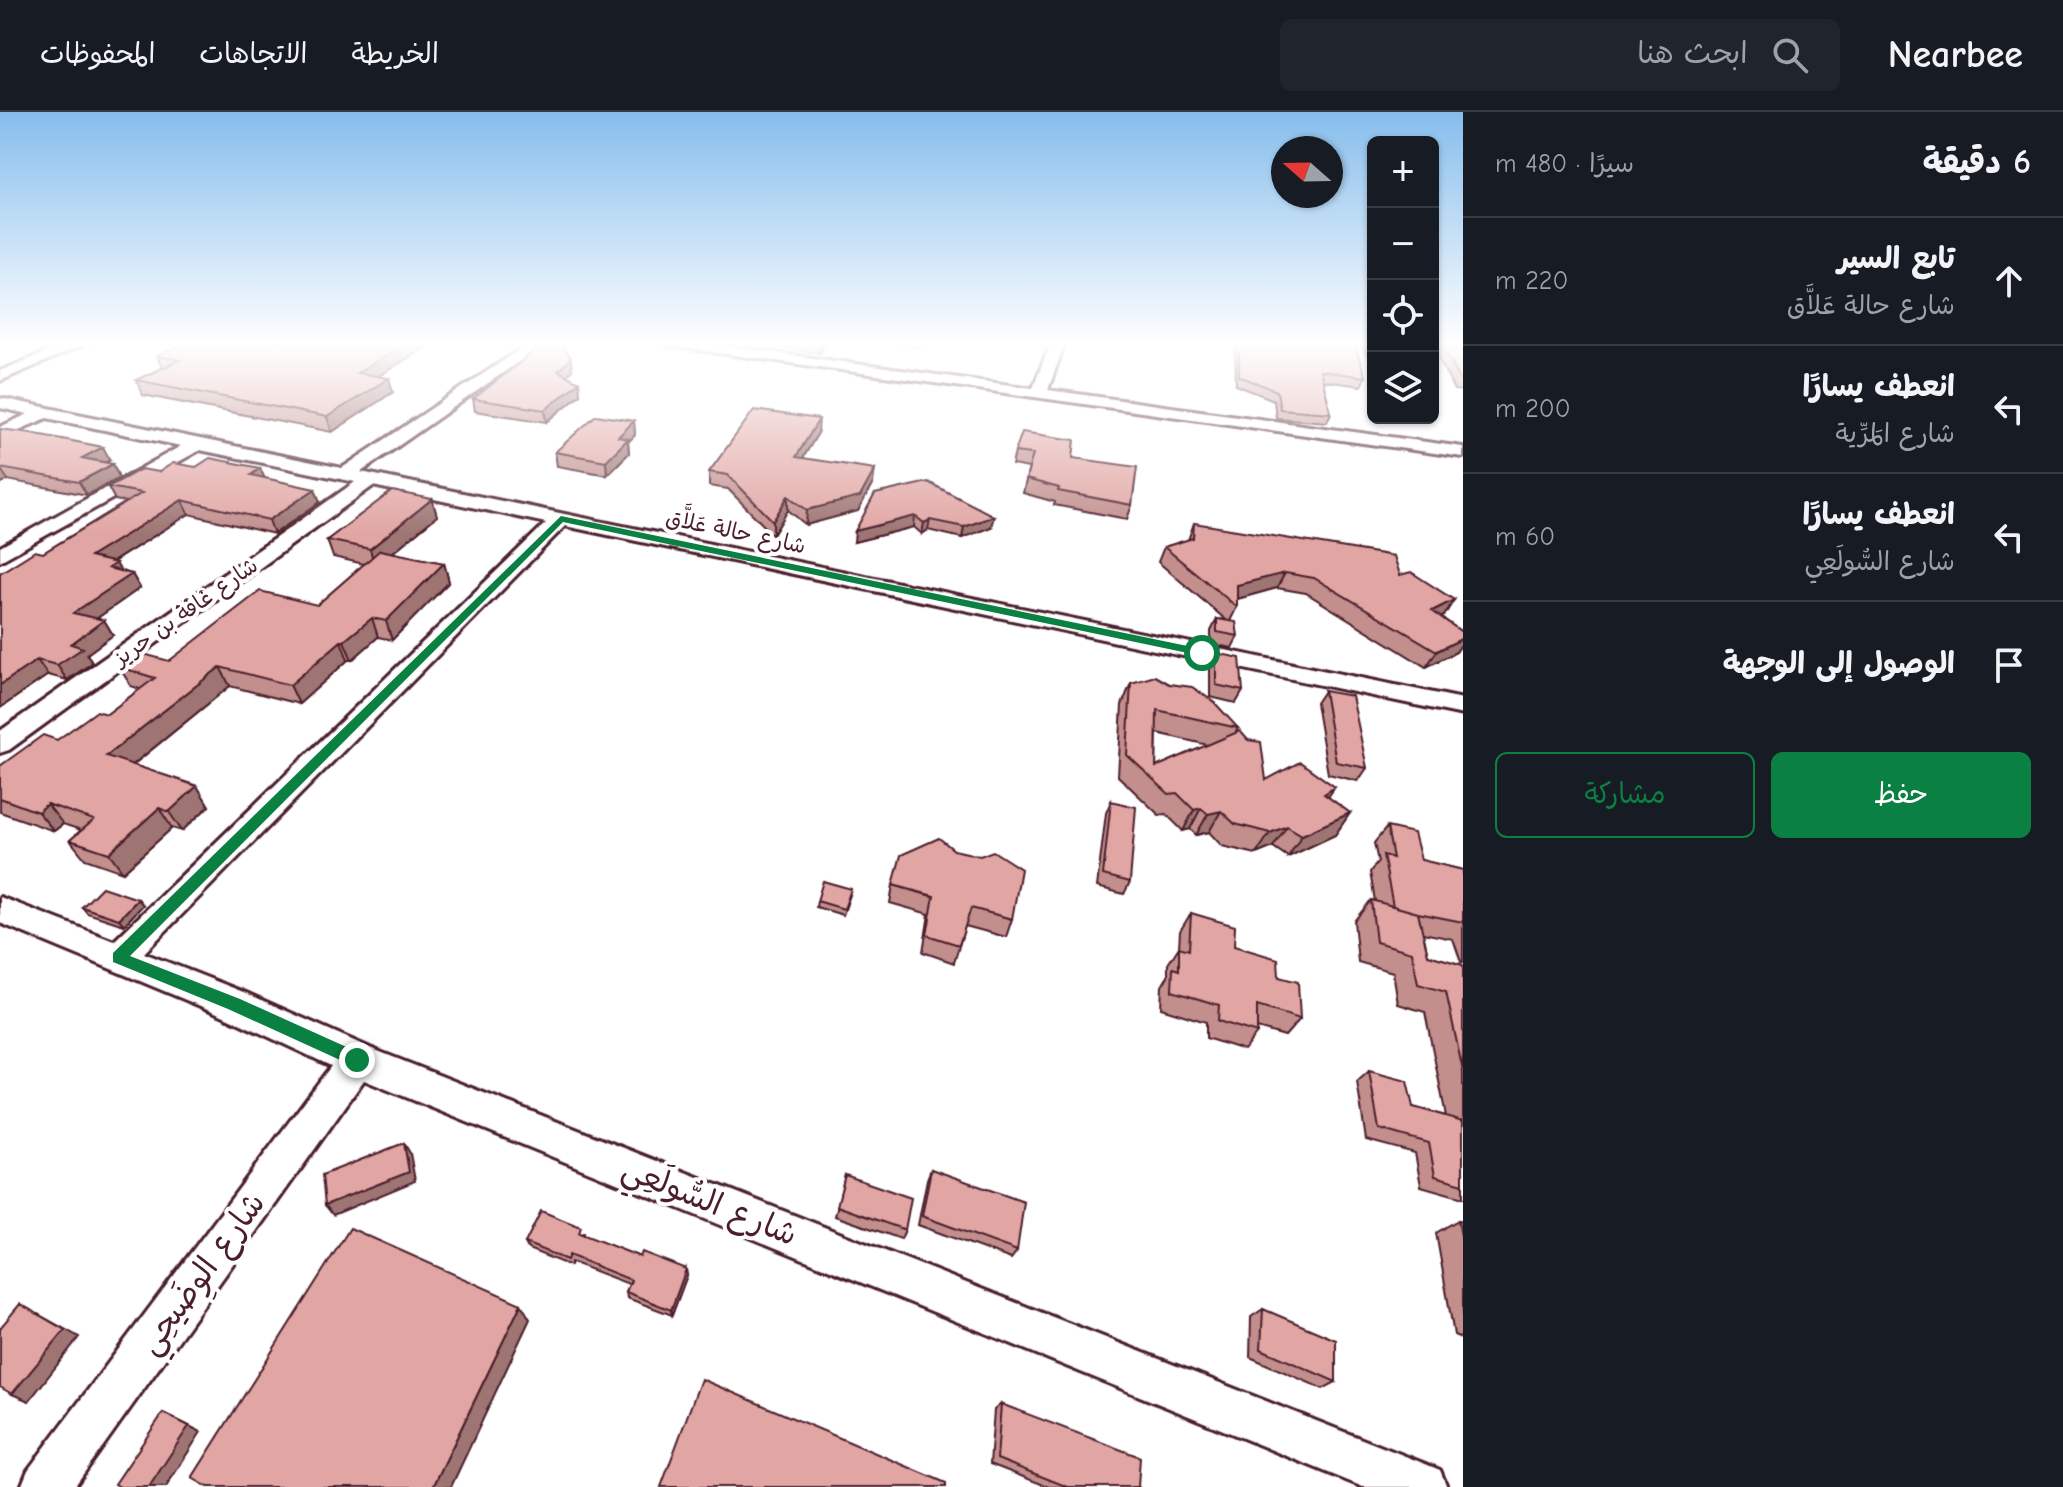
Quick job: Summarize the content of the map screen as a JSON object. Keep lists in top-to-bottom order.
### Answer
{
  "streets": {
    "street": [
      "شارع حالة عَلاَّق",
      "شارع غافة بن حريز",
      "شارع السُّولَعِي",
      "شارع الوِضَيحِي"
    ]
  },
  "crossings": [
    ["شارع حالة عَلاَّق", "شارع غافة بن حريز"],
    ["شارع السُّولَعِي", "شارع الوِضَيحِي"]
  ],
  "north": "left",
  "page": {
    "header": "Nearbee",
    "search": "ابحث هنا",
    "nav": ["الخريطة", "الاتجاهات", "المحفوظات"],
    "heading": ["6 دقيقة", "سيرًا · 480 m"],
    "map_buttons": ["+", "−"],
    "list": [
      ["تابع السير", "شارع حالة عَلاَّق", "220 m"],
      ["انعطف يسارًا", "شارع المَرِّية", "200 m"],
      ["انعطف يسارًا", "شارع السُّولَعِي", "60 m"],
      "الوصول إلى الوجهة"
    ],
    "buttons": ["حفظ", "مشاركة"]
  }
}
